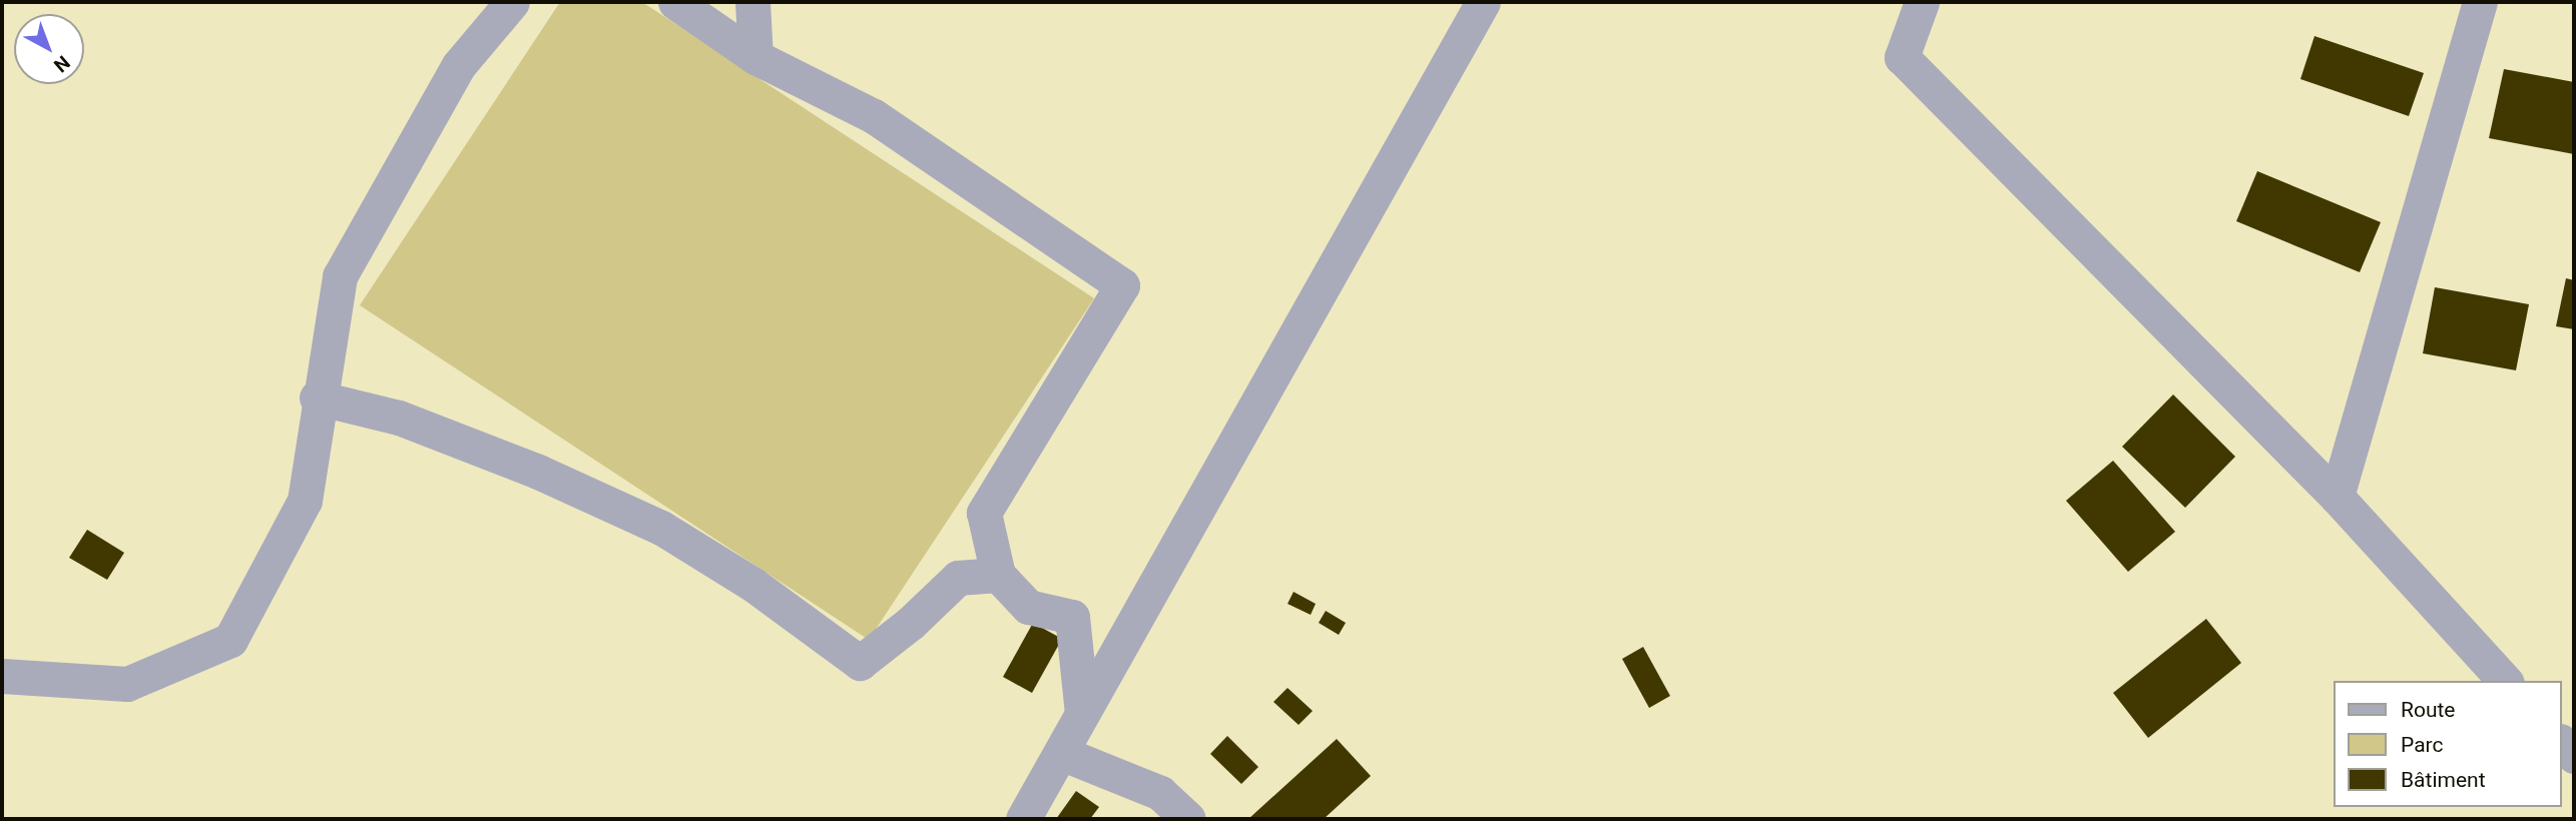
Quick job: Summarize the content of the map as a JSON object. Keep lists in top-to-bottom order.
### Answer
{
  "legend": ["Route", "Parc", "Bâtiment"],
  "north": "bottom right"
}
